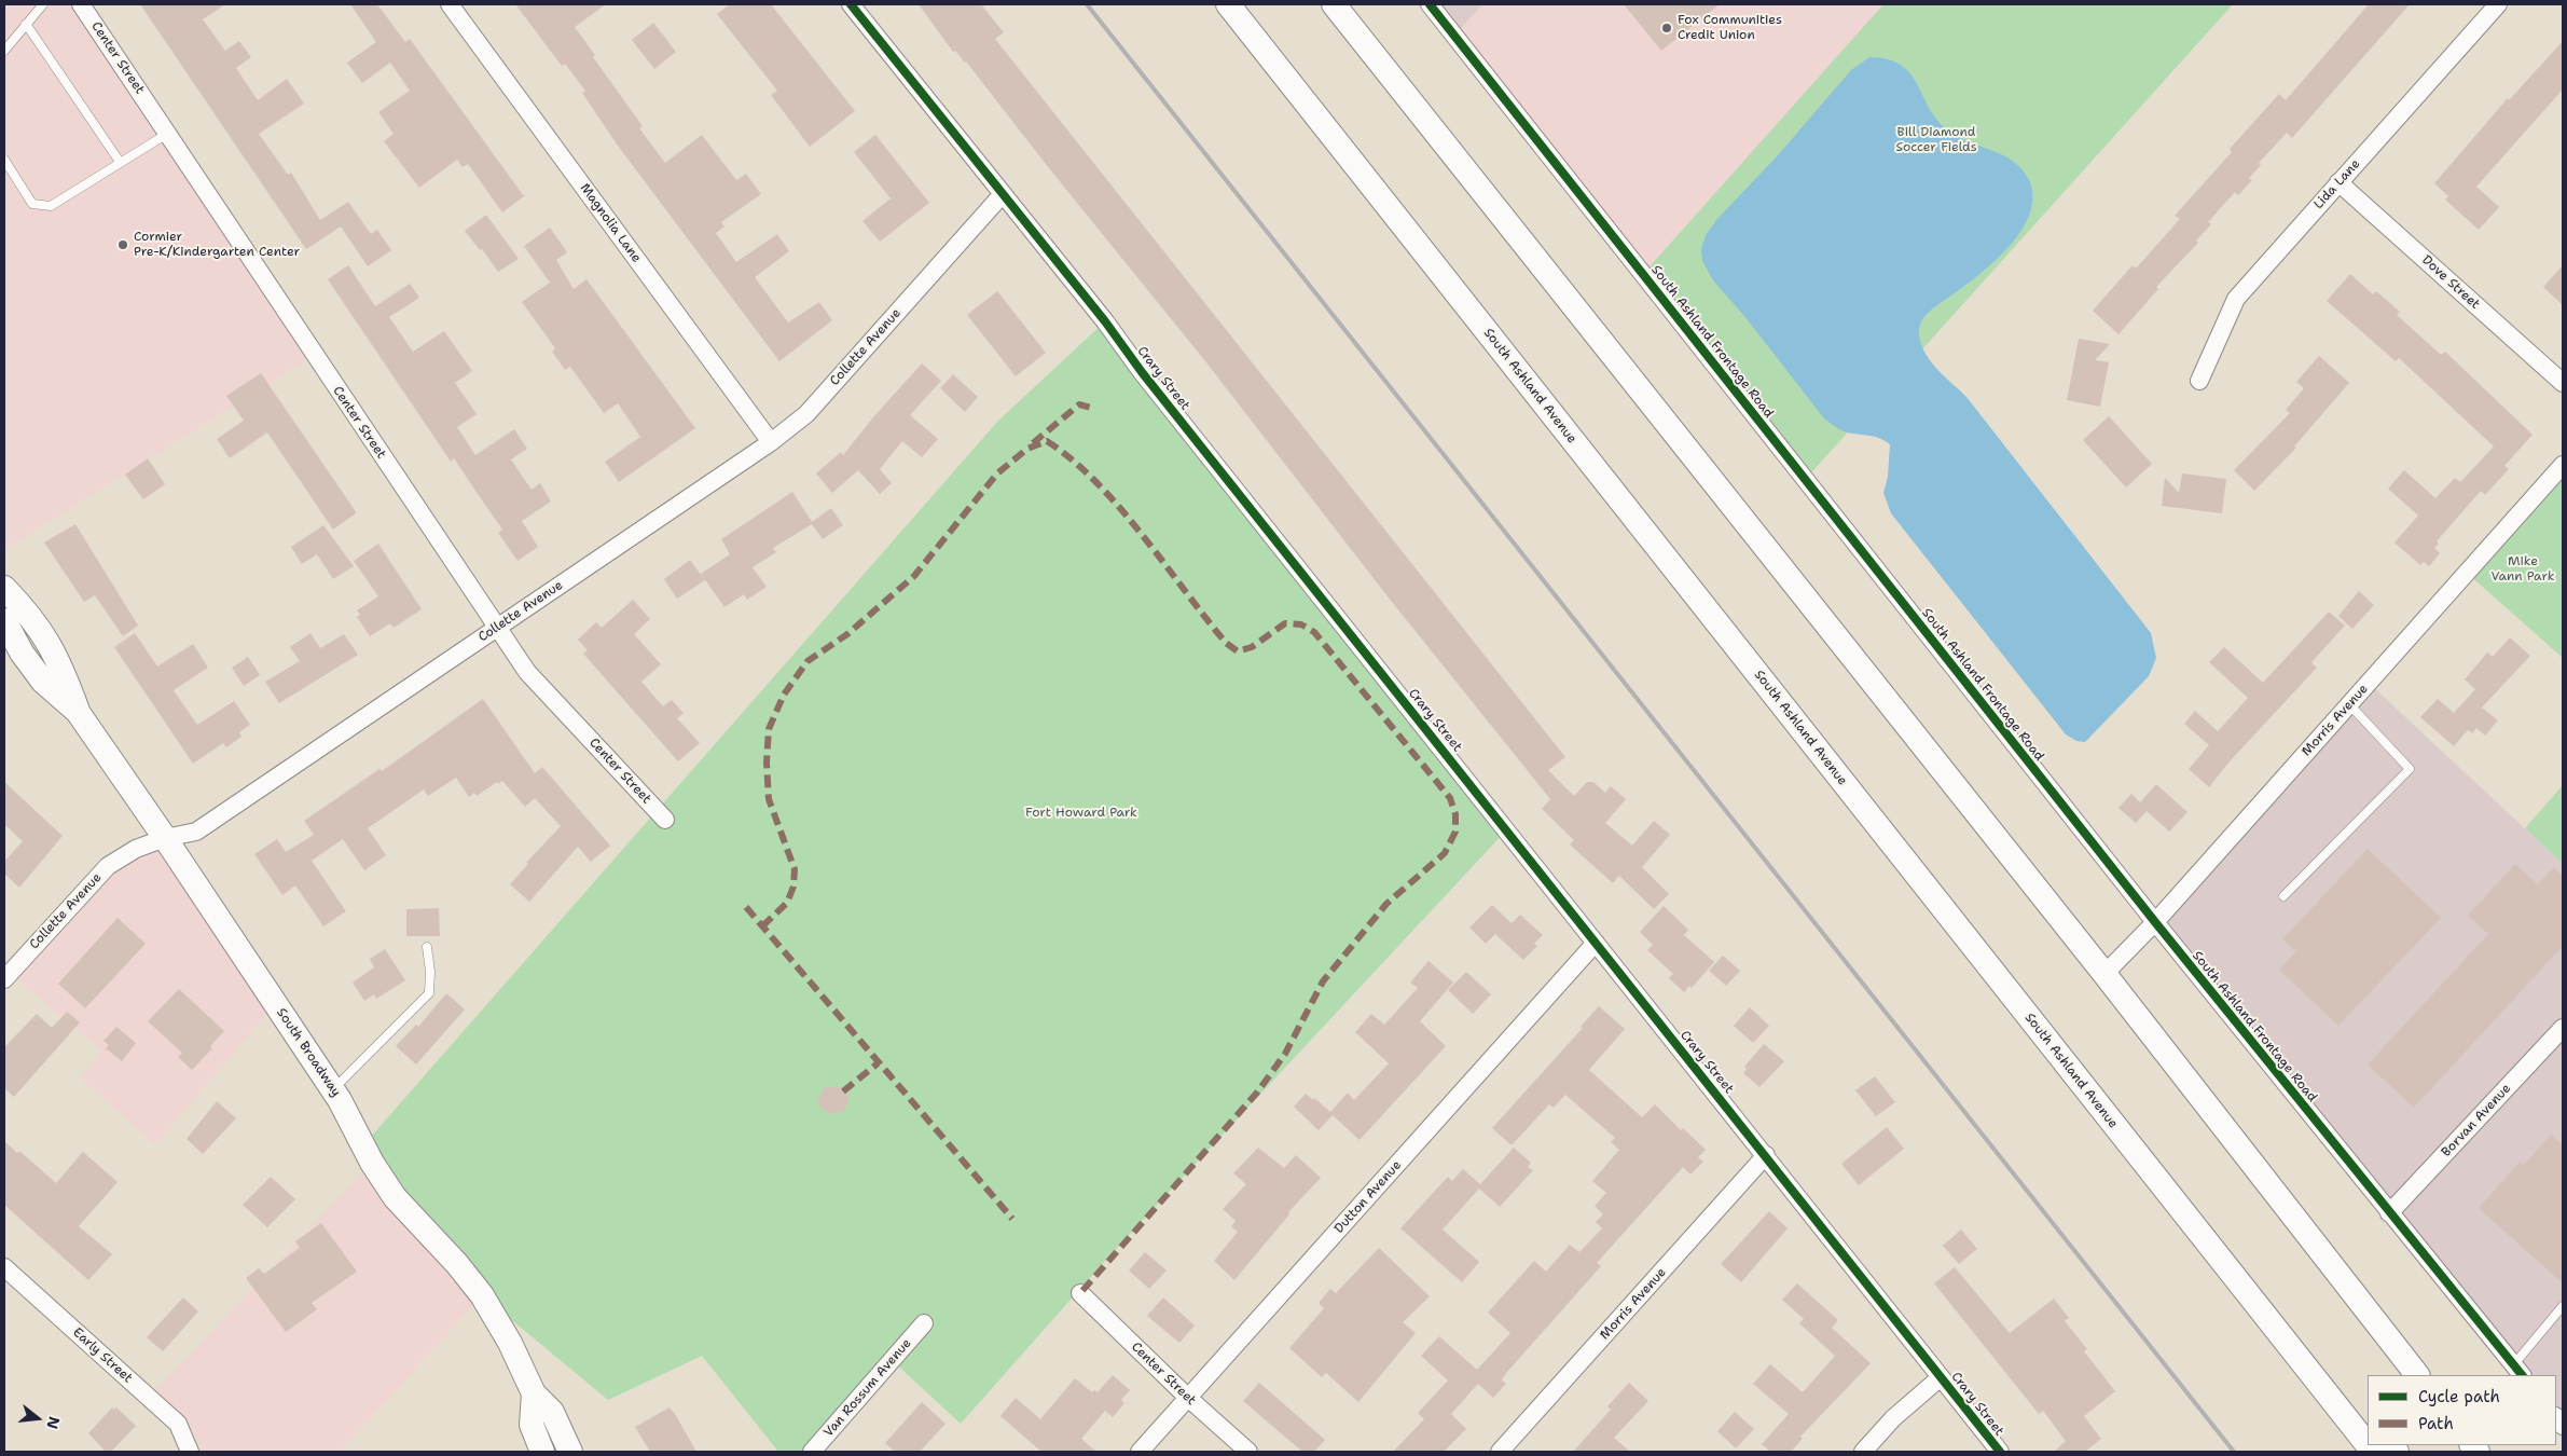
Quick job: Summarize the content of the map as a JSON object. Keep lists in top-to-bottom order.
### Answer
{
  "streets": {
    "main road": ["South Ashland Avenue", "South Broadway"],
    "street": [
      "Center Street",
      "Lida Lane",
      "Magnolia Lane",
      "Dove Street",
      "South Ashland Frontage Road",
      "Collette Avenue",
      "Crary Street",
      "Morris Avenue",
      "Borvan Avenue",
      "Dutton Avenue",
      "Early Street",
      "Van Rossum Avenue"
    ]
  },
  "crossings": [
    ["Center Street", "Collette Avenue"],
    ["Center Street", "Dutton Avenue"],
    ["Lida Lane", "Dove Street"],
    ["Magnolia Lane", "Collette Avenue"],
    ["South Ashland Frontage Road", "Morris Avenue"],
    ["South Ashland Frontage Road", "Borvan Avenue"],
    ["Collette Avenue", "Crary Street"],
    ["Collette Avenue", "South Broadway"],
    ["Crary Street", "Morris Avenue"],
    ["Crary Street", "Dutton Avenue"]
  ],
  "parks": ["Bill Diamond Soccer Fields", "Mike Vann Park", "Fort Howard Park"],
  "places": ["Fox Communities Credit Union", "Cormier Pre-K/Kindergarten Center"],
  "legend": ["Cycle path", "Path"],
  "north": "right"
}
